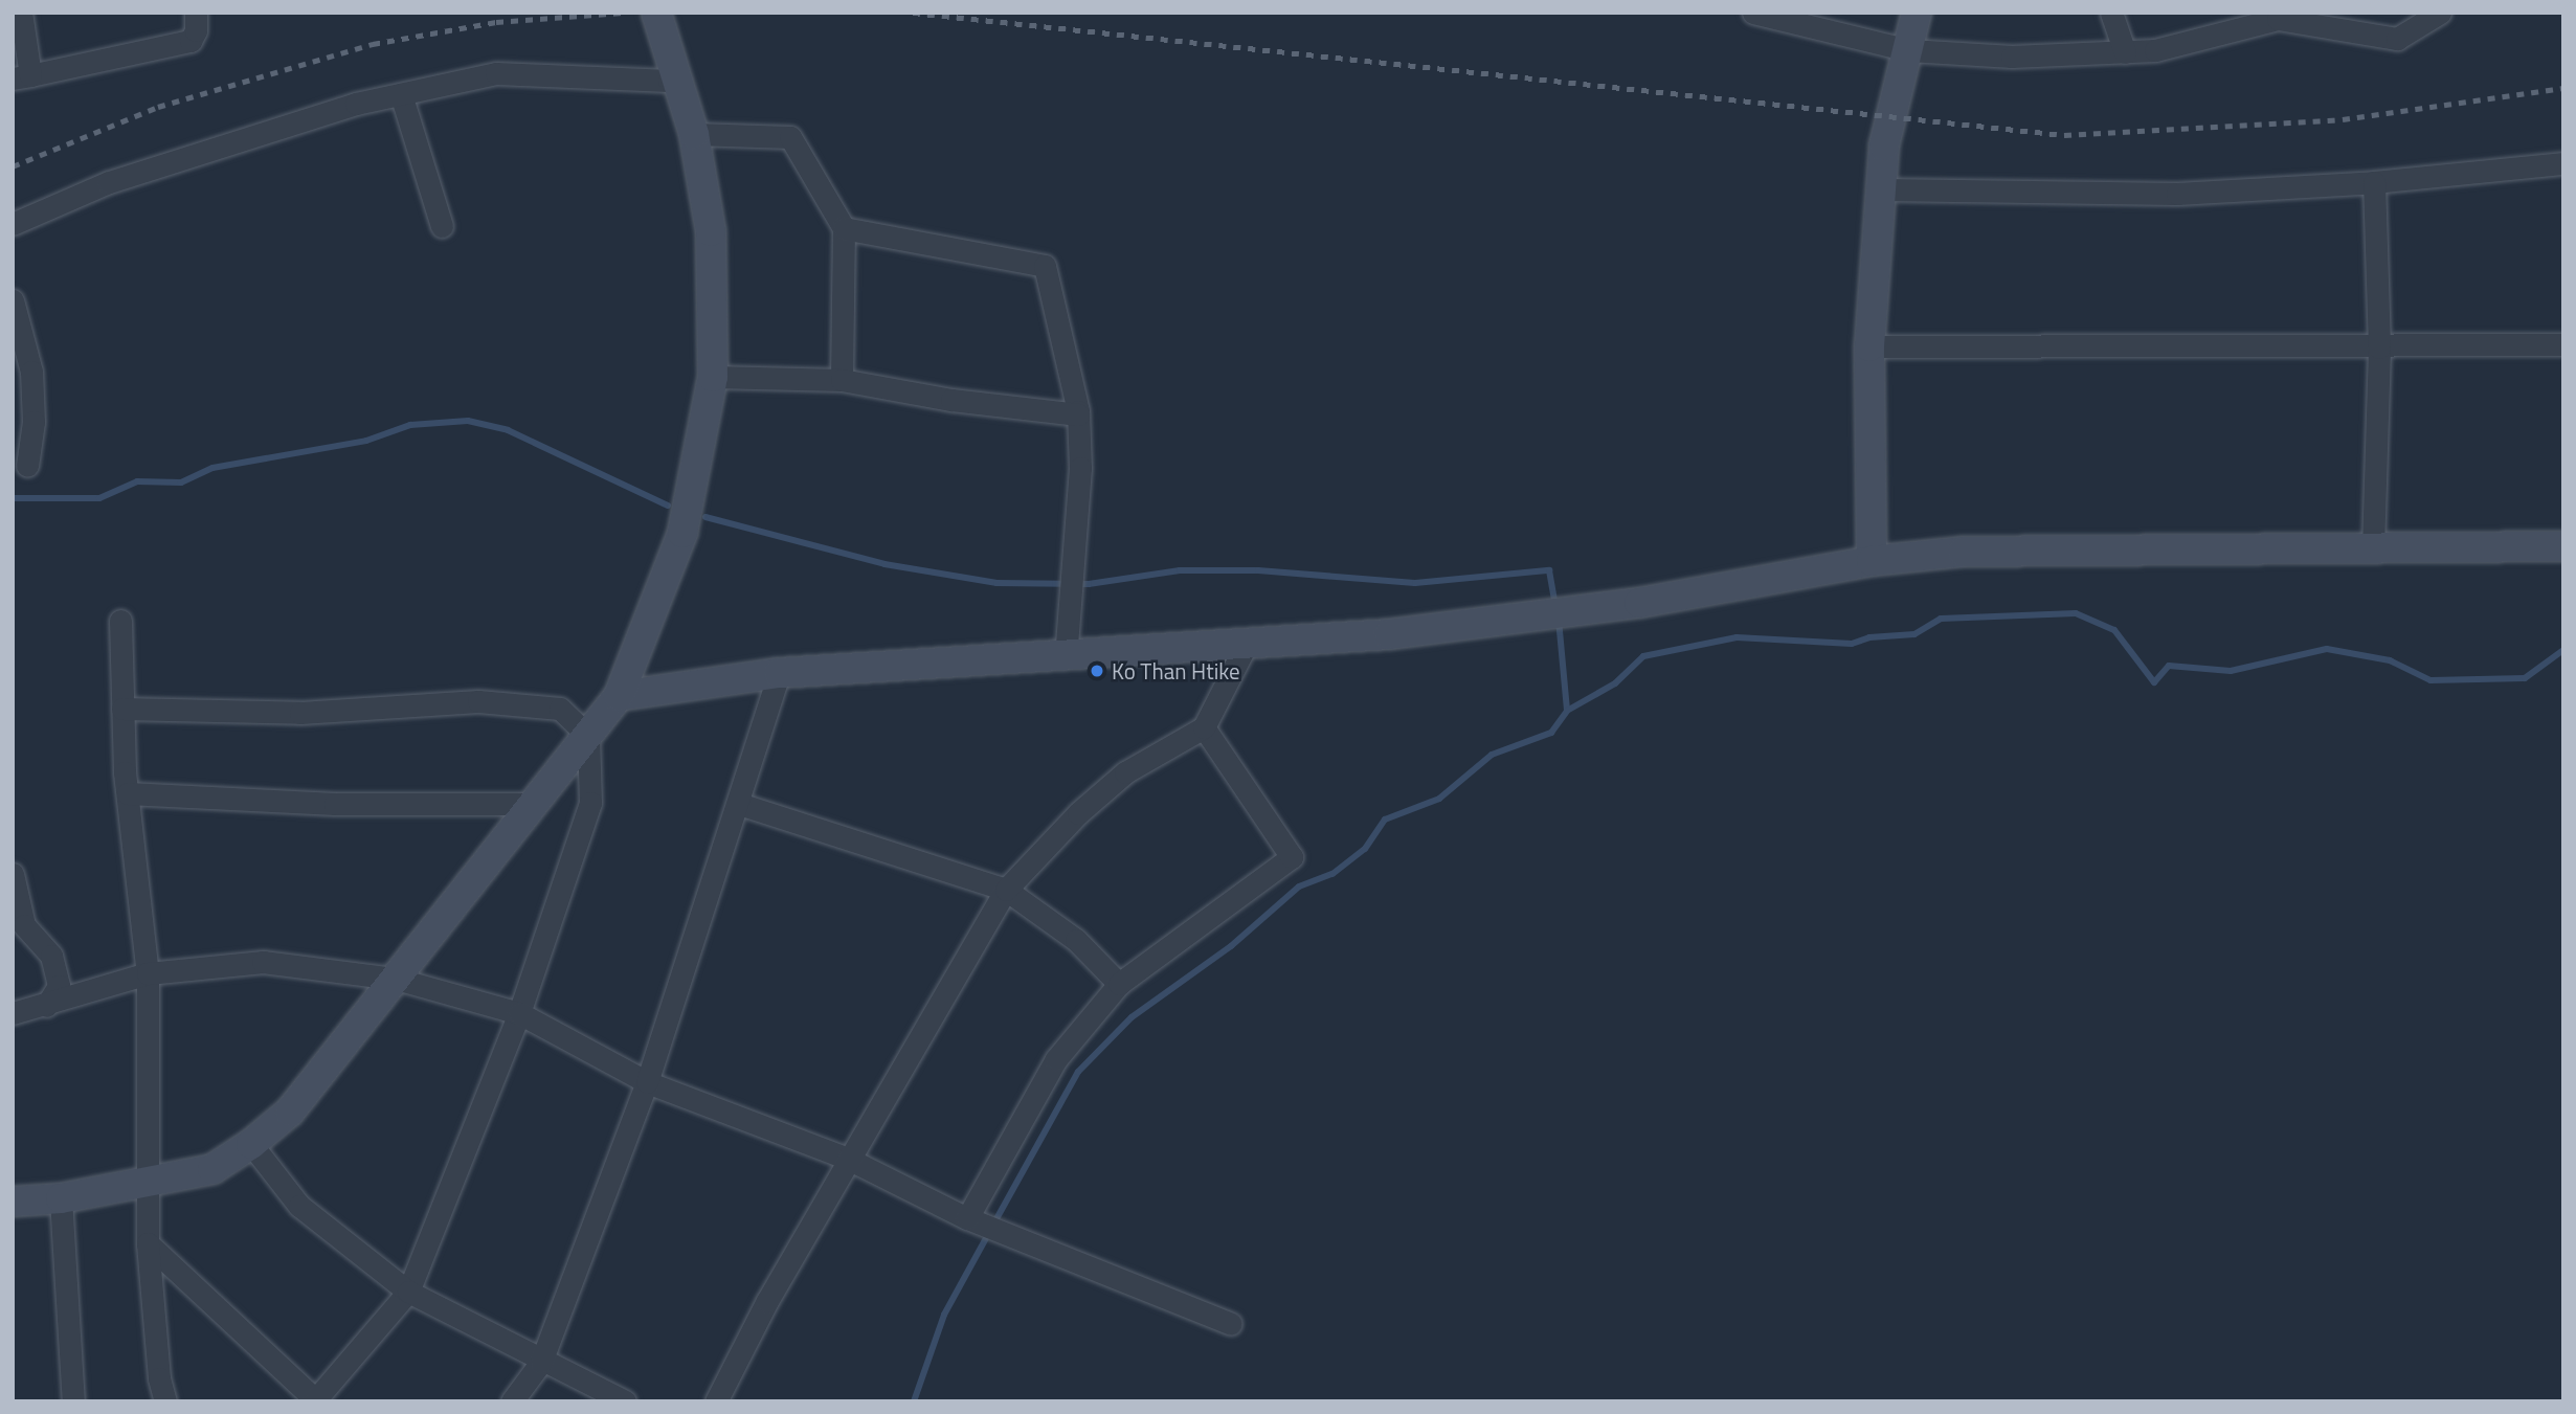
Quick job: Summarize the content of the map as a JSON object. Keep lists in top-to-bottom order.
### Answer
{
  "places": ["Ko Than Htike"]
}
